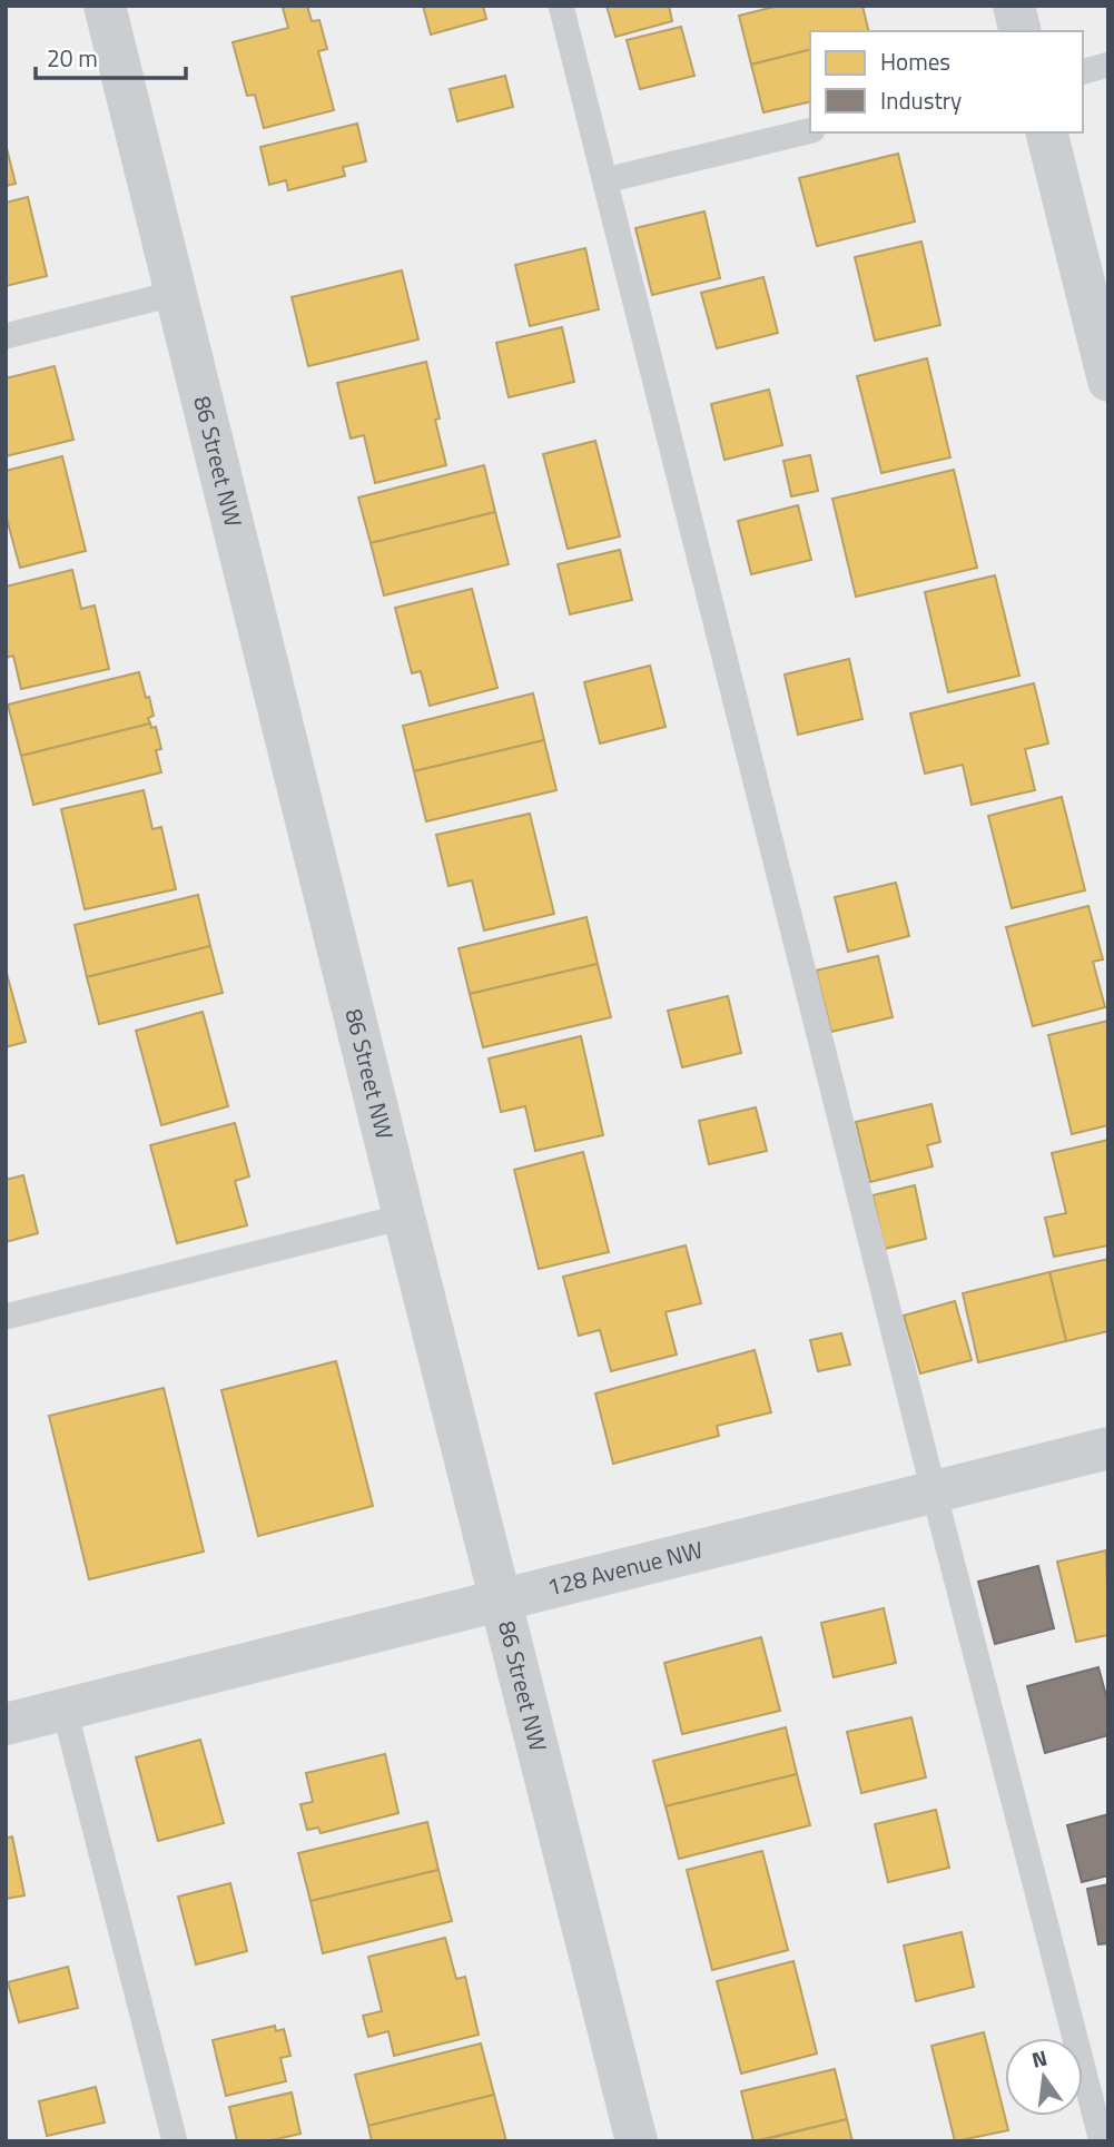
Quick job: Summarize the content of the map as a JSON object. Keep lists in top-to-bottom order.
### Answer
{
  "streets": {
    "street": ["86 Street NW", "128 Avenue NW"]
  },
  "crossings": [
    ["86 Street NW", "128 Avenue NW"]
  ],
  "legend": ["Homes", "Industry"],
  "scale_bar": "20 m",
  "north": "top"
}
